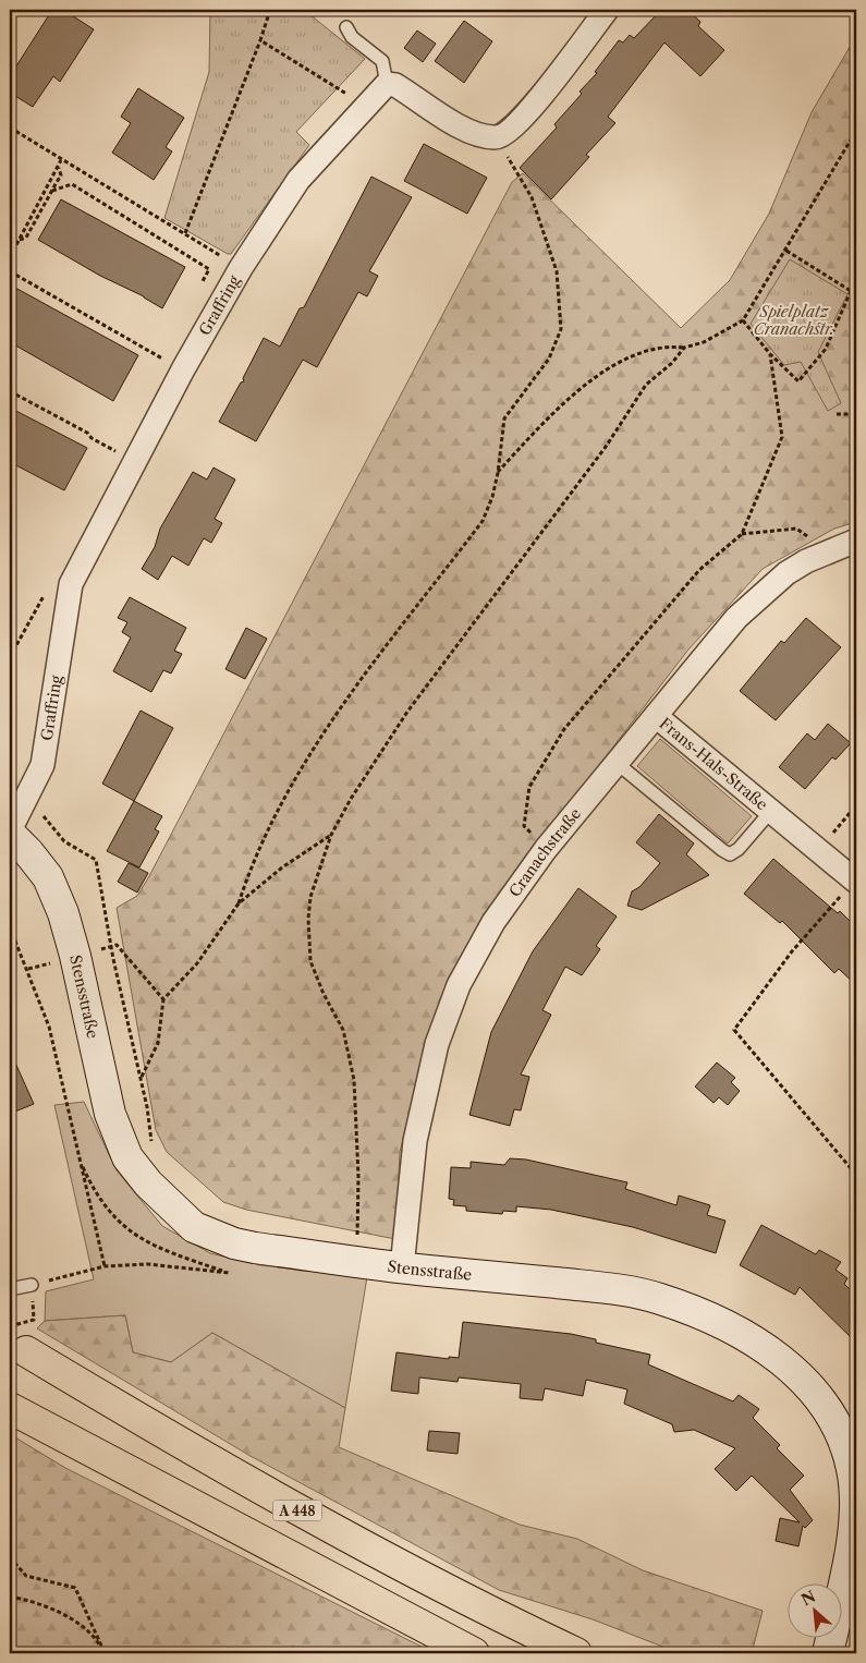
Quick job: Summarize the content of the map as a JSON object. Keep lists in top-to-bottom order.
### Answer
{
  "streets": {
    "highway": ["A 448"],
    "street": [
      "Graffring",
      "Frans-Hals-Straße",
      "Cranachstraße",
      "Stensstraße"
    ]
  },
  "crossings": [
    ["Graffring", "Stensstraße"],
    ["Frans-Hals-Straße", "Cranachstraße"],
    ["Cranachstraße", "Stensstraße"]
  ],
  "parks": ["Spielplatz Cranachstr."],
  "north": "top left"
}
